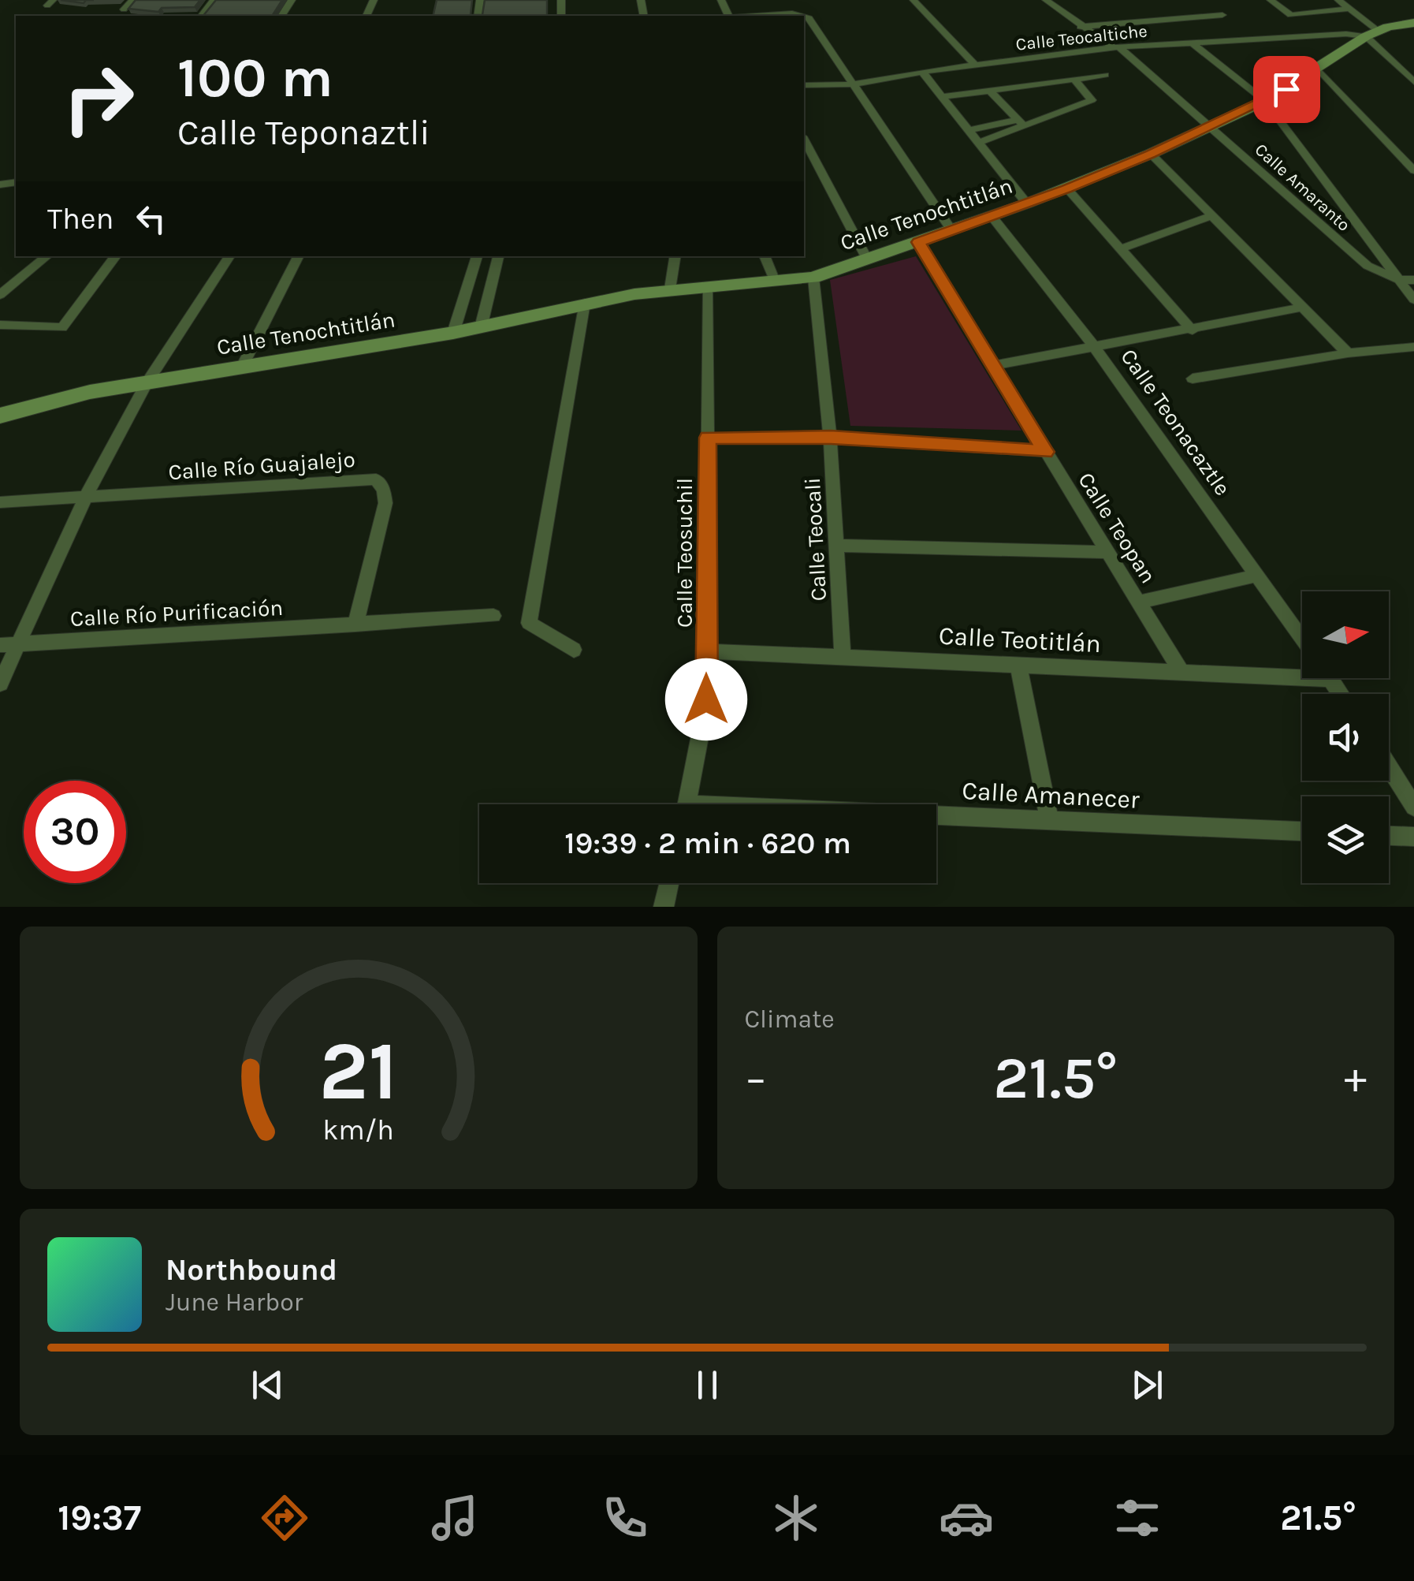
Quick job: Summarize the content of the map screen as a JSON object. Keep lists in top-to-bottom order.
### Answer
{
  "streets": {
    "street": [
      "Calle Teocaltiche",
      "Calle Amaranto",
      "Calle Tenochtitlán",
      "Calle Teonacaztle",
      "Calle Río Guajalejo",
      "Calle Teopan",
      "Calle Teocali",
      "Calle Teosuchil",
      "Calle Río Purificación",
      "Calle Teotitlán",
      "Calle Amanecer"
    ]
  },
  "crossings": [
    ["Calle Teocaltiche", "Calle Amaranto"],
    ["Calle Teocaltiche", "Calle Tenochtitlán"],
    ["Calle Amaranto", "Calle Tenochtitlán"],
    ["Calle Tenochtitlán", "Calle Teonacaztle"],
    ["Calle Tenochtitlán", "Calle Teopan"],
    ["Calle Tenochtitlán", "Calle Teocali"],
    ["Calle Tenochtitlán", "Calle Teosuchil"],
    ["Calle Río Guajalejo", "Calle Río Purificación"],
    ["Calle Teopan", "Calle Teotitlán"],
    ["Calle Teocali", "Calle Teotitlán"],
    ["Calle Teosuchil", "Calle Teotitlán"]
  ],
  "north": "right",
  "page": {
    "turn": ["100 m", "Calle Teponaztli"],
    "then": "Then",
    "limit": "30",
    "trip": "19:39 · 2 min · 620 m",
    "tile": "Climate",
    "heat": ["−", "21.5°", "+"],
    "song": ["Northbound", "June Harbor"],
    "tabs": ["19:37", "21.5°"],
    "gauge": ["21", "km/h"]
  }
}
